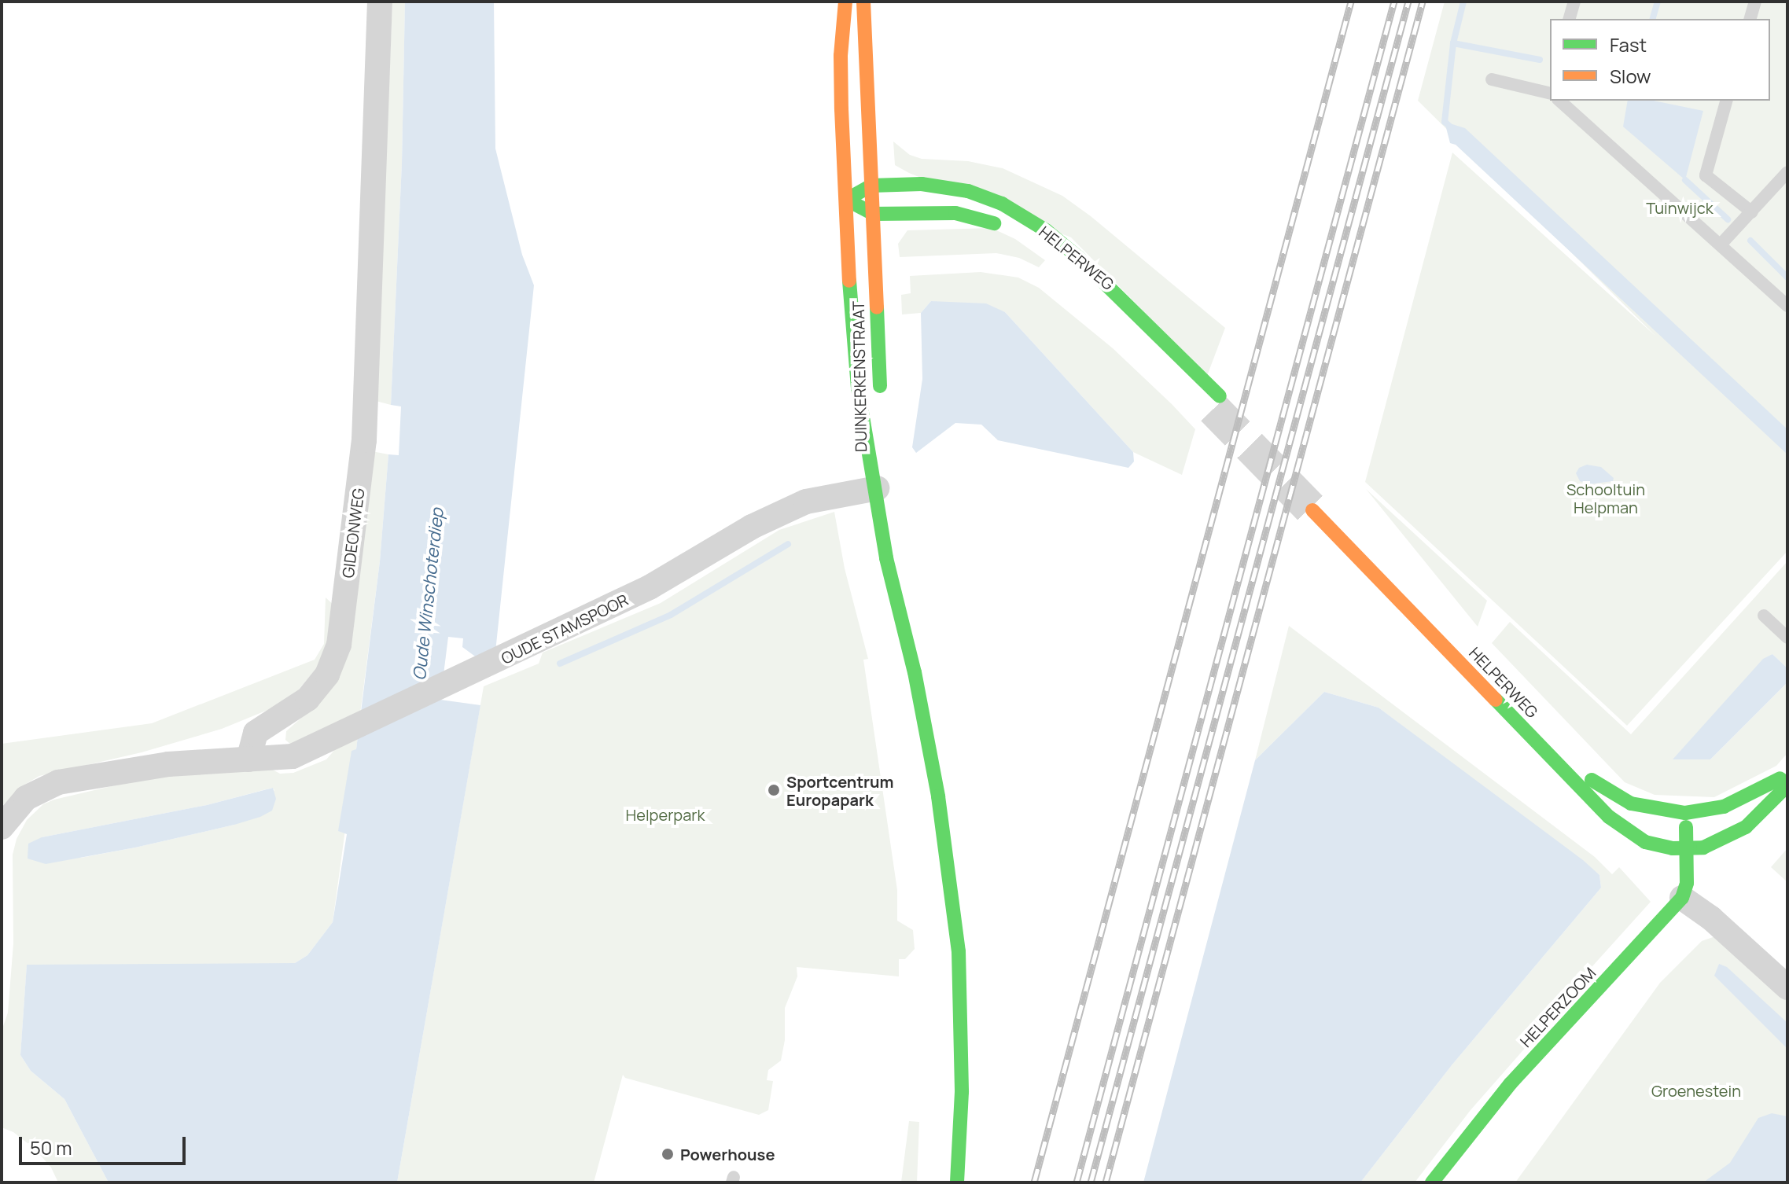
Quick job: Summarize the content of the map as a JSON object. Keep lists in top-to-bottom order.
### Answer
{
  "streets": {
    "street": [
      "HELPERWEG",
      "DUINKERKENSTRAAT",
      "GIDEONWEG",
      "OUDE STAMSPOOR",
      "HELPERZOOM"
    ]
  },
  "crossings": [
    ["HELPERWEG", "DUINKERKENSTRAAT"],
    ["DUINKERKENSTRAAT", "OUDE STAMSPOOR"],
    ["GIDEONWEG", "OUDE STAMSPOOR"]
  ],
  "water": ["Oude Winschoterdiep"],
  "parks": [
    "Tuinwijck",
    "Schooltuin Helpman",
    "Helperpark",
    "Groenestein"
  ],
  "places": ["Sportcentrum Europapark", "Powerhouse"],
  "legend": ["Fast", "Slow"],
  "scale_bar": "50 m"
}
